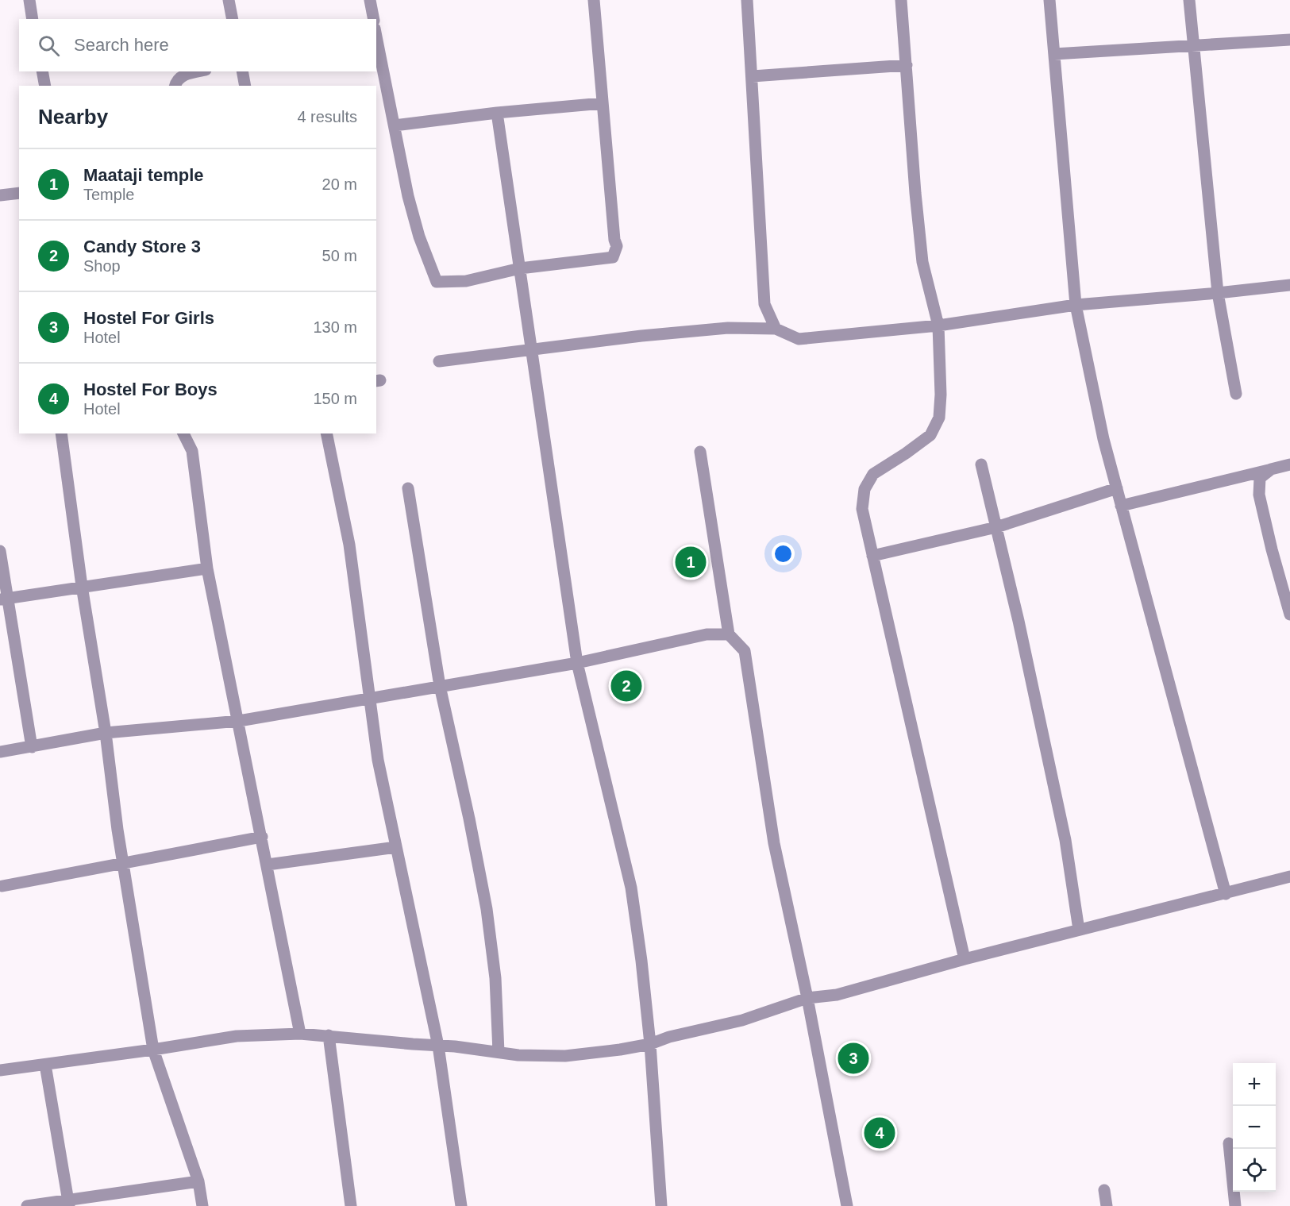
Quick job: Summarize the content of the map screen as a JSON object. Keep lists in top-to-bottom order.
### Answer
{
  "page": {
    "search": "Search here",
    "heading": ["Nearby", "4 results"],
    "list": [
      {
        "mark": "1",
        "name": "Maataji temple",
        "note": "Temple",
        "value": "20 m"
      },
      {
        "mark": "2",
        "name": "Candy Store 3",
        "note": "Shop",
        "value": "50 m"
      },
      {
        "mark": "3",
        "name": "Hostel For Girls",
        "note": "Hotel",
        "value": "130 m"
      },
      {
        "mark": "4",
        "name": "Hostel For Boys",
        "note": "Hotel",
        "value": "150 m"
      }
    ],
    "pins": [
      "1",
      "2",
      "3",
      "4"
    ],
    "map_buttons": ["+", "−"]
  }
}
